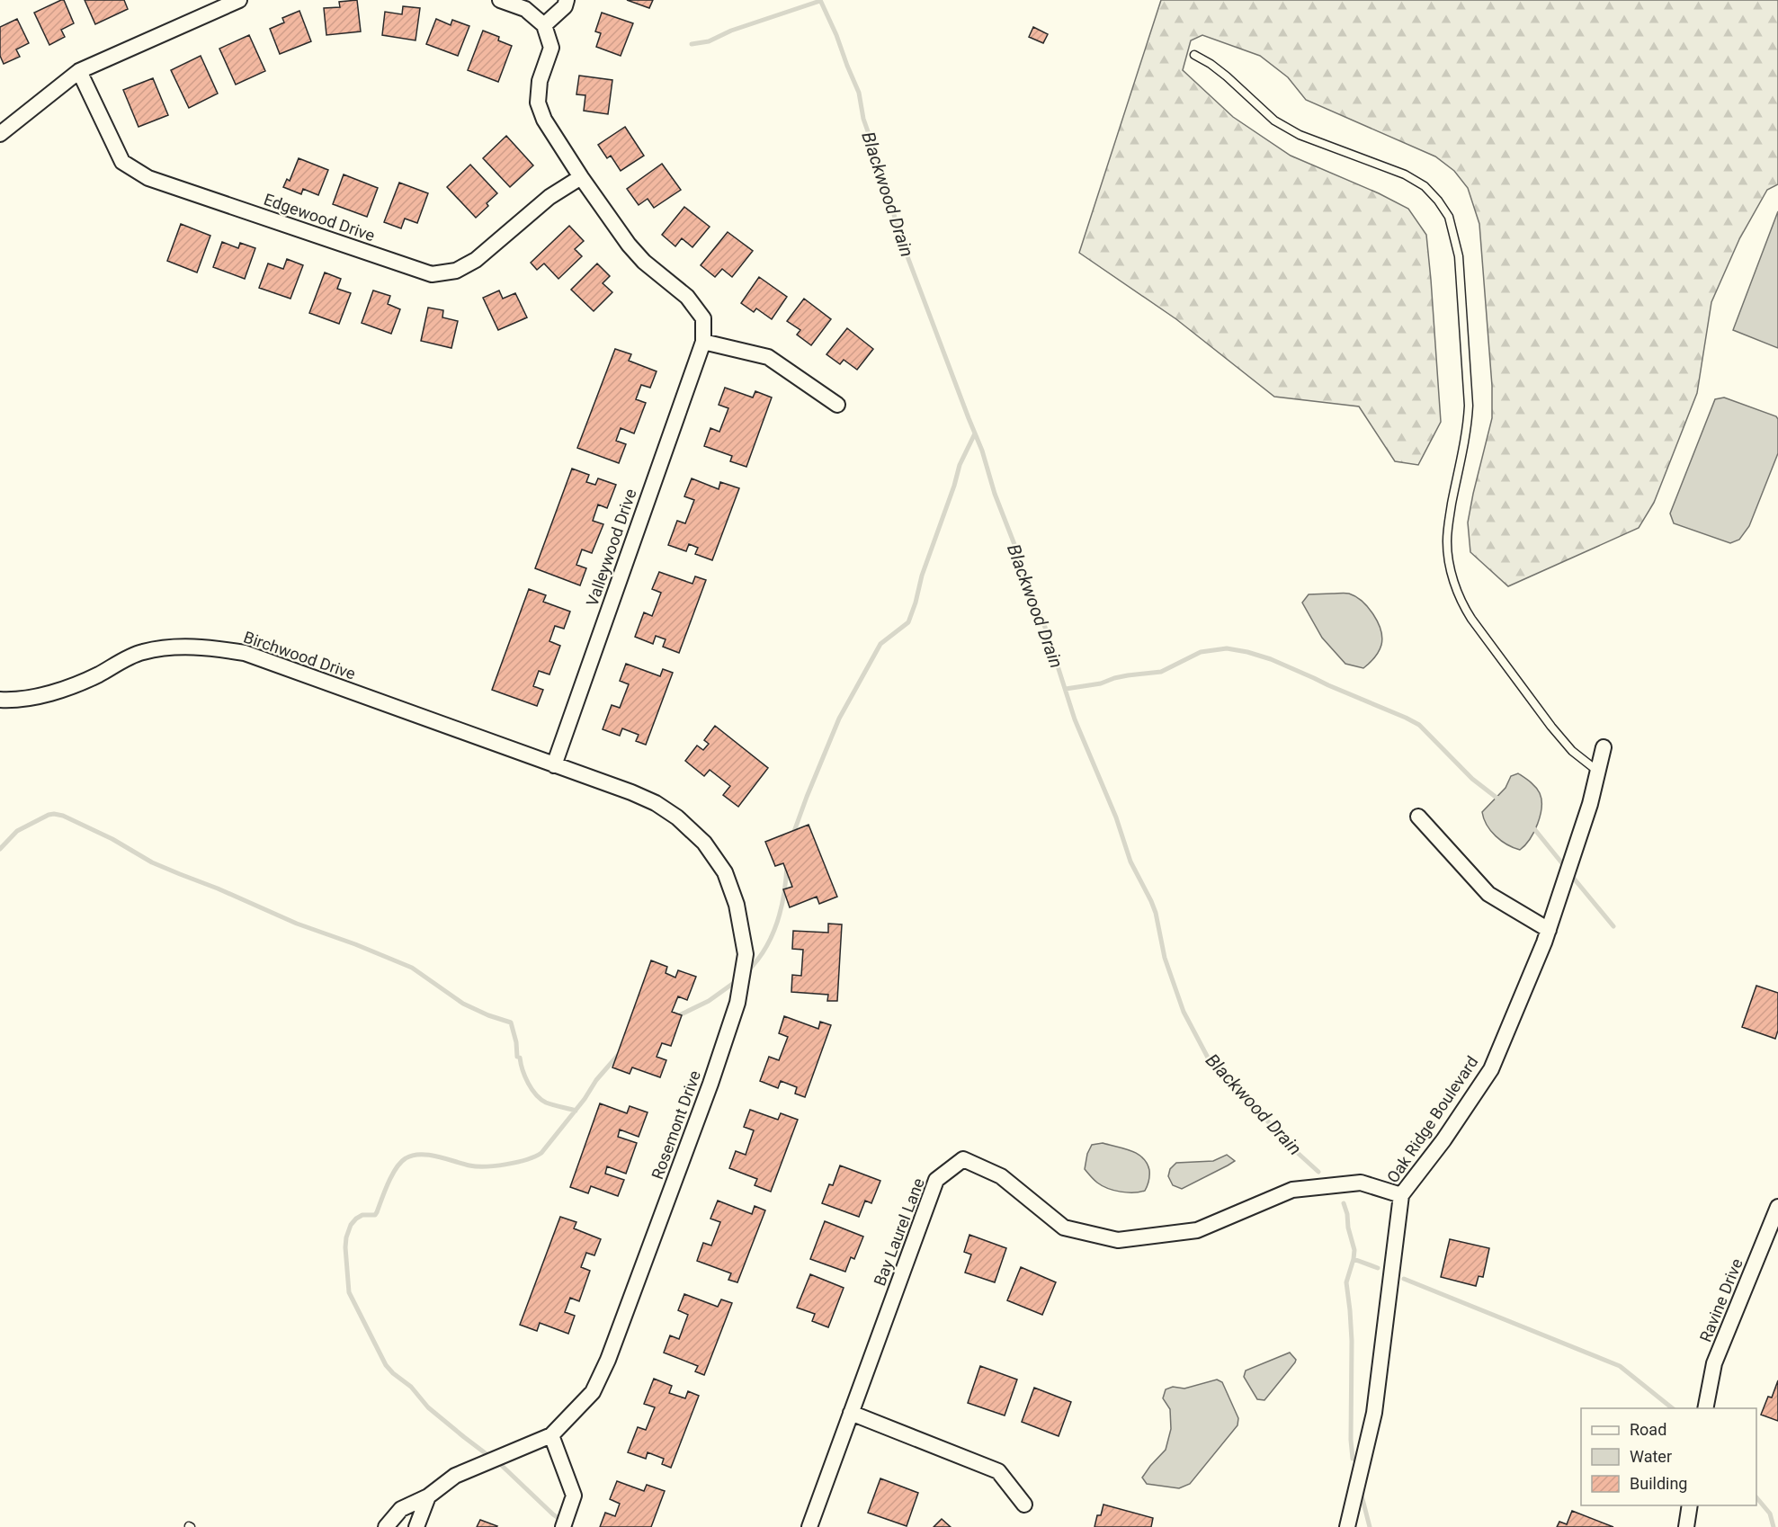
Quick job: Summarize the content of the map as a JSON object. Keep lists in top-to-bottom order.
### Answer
{
  "streets": {
    "street": [
      "Edgewood Drive",
      "Valleywood Drive",
      "Birchwood Drive",
      "Oak Ridge Boulevard",
      "Rosemont Drive",
      "Bay Laurel Lane",
      "Ravine Drive"
    ]
  },
  "crossings": [
    ["Edgewood Drive", "Valleywood Drive"],
    ["Valleywood Drive", "Birchwood Drive"],
    ["Valleywood Drive", "Rosemont Drive"],
    ["Birchwood Drive", "Rosemont Drive"],
    ["Oak Ridge Boulevard", "Bay Laurel Lane"]
  ],
  "water": ["Blackwood Drain"],
  "legend": ["Road", "Water", "Building"]
}
